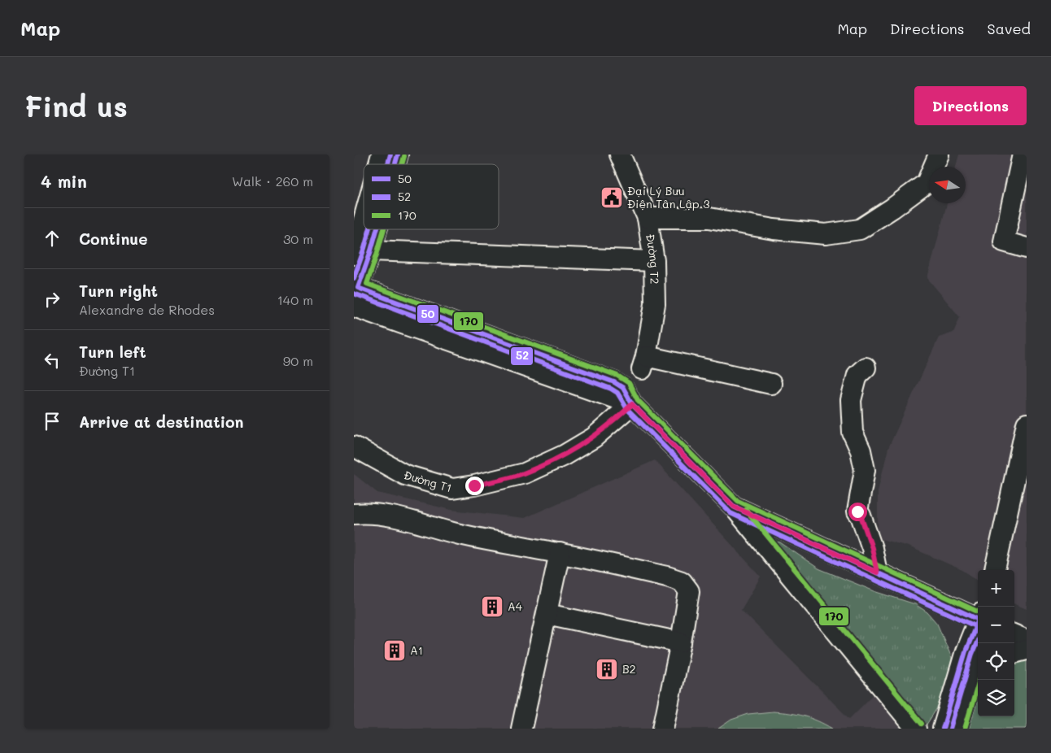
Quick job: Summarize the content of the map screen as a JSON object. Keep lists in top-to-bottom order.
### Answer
{
  "streets": {
    "street": ["Đường T2", "Đường T1"]
  },
  "places": {
    "public building": ["Đại Lý Bưu Điện Tân Lập 3"],
    "building": ["A4", "A1", "B2"]
  },
  "lines": ["transit line 50", "transit line 52", "transit line 170"],
  "legend": ["50", "52", "170"],
  "north": "left",
  "page": {
    "header": "Map",
    "nav": ["Map", "Directions", "Saved"],
    "buttons": "Directions",
    "title": "Find us",
    "heading": ["4 min", "Walk · 260 m"],
    "list": [
      ["Continue", "30 m"],
      ["Turn right", "Alexandre de Rhodes", "140 m"],
      ["Turn left", "Đường T1", "90 m"],
      "Arrive at destination"
    ],
    "map_buttons": ["+", "−"]
  }
}
